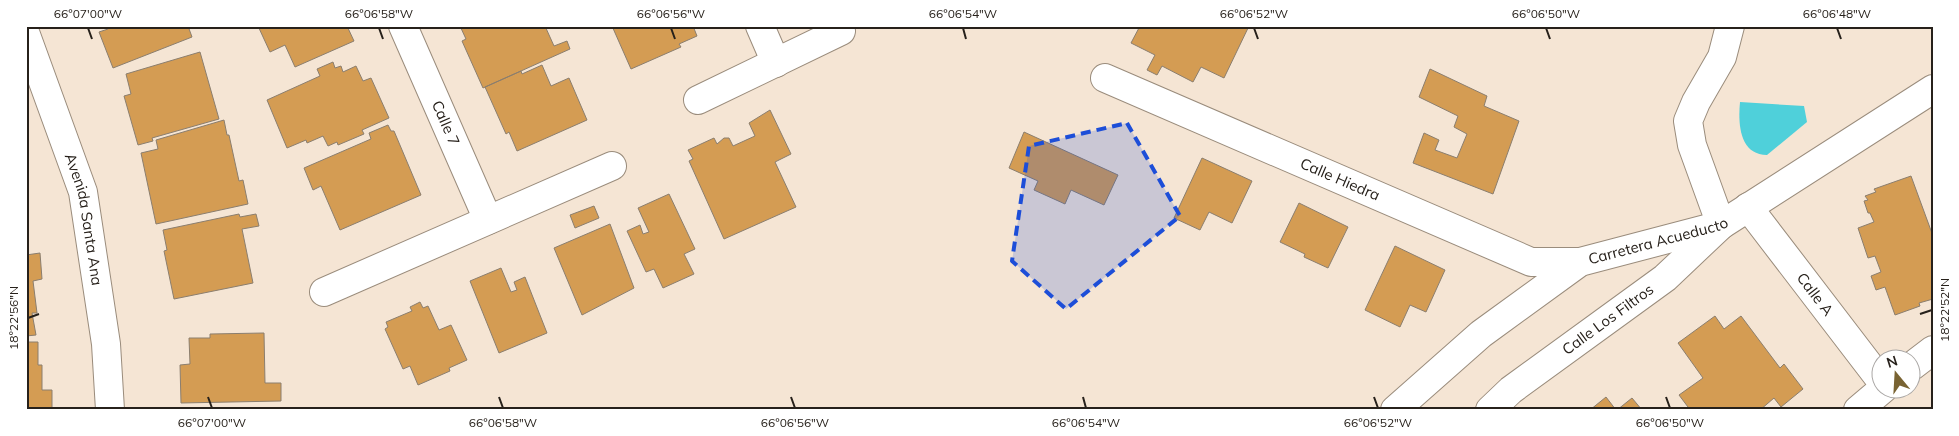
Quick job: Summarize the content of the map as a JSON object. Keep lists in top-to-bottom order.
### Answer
{
  "streets": {
    "street": [
      "Calle 7",
      "Calle Hiedra",
      "Avenida Santa Ana",
      "Carretera Acueducto",
      "Calle A",
      "Calle Los Filtros"
    ]
  },
  "crossings": [
    ["Calle Hiedra", "Carretera Acueducto"],
    ["Carretera Acueducto", "Calle A"],
    ["Carretera Acueducto", "Calle Los Filtros"]
  ],
  "north": "top",
  "coordinates": [
    "66°07'00\"W",
    "66°06'58\"W",
    "66°06'56\"W",
    "66°06'54\"W",
    "66°06'52\"W",
    "66°06'50\"W",
    "66°06'48\"W",
    "18°22'52\"N",
    "18°22'56\"N"
  ]
}
